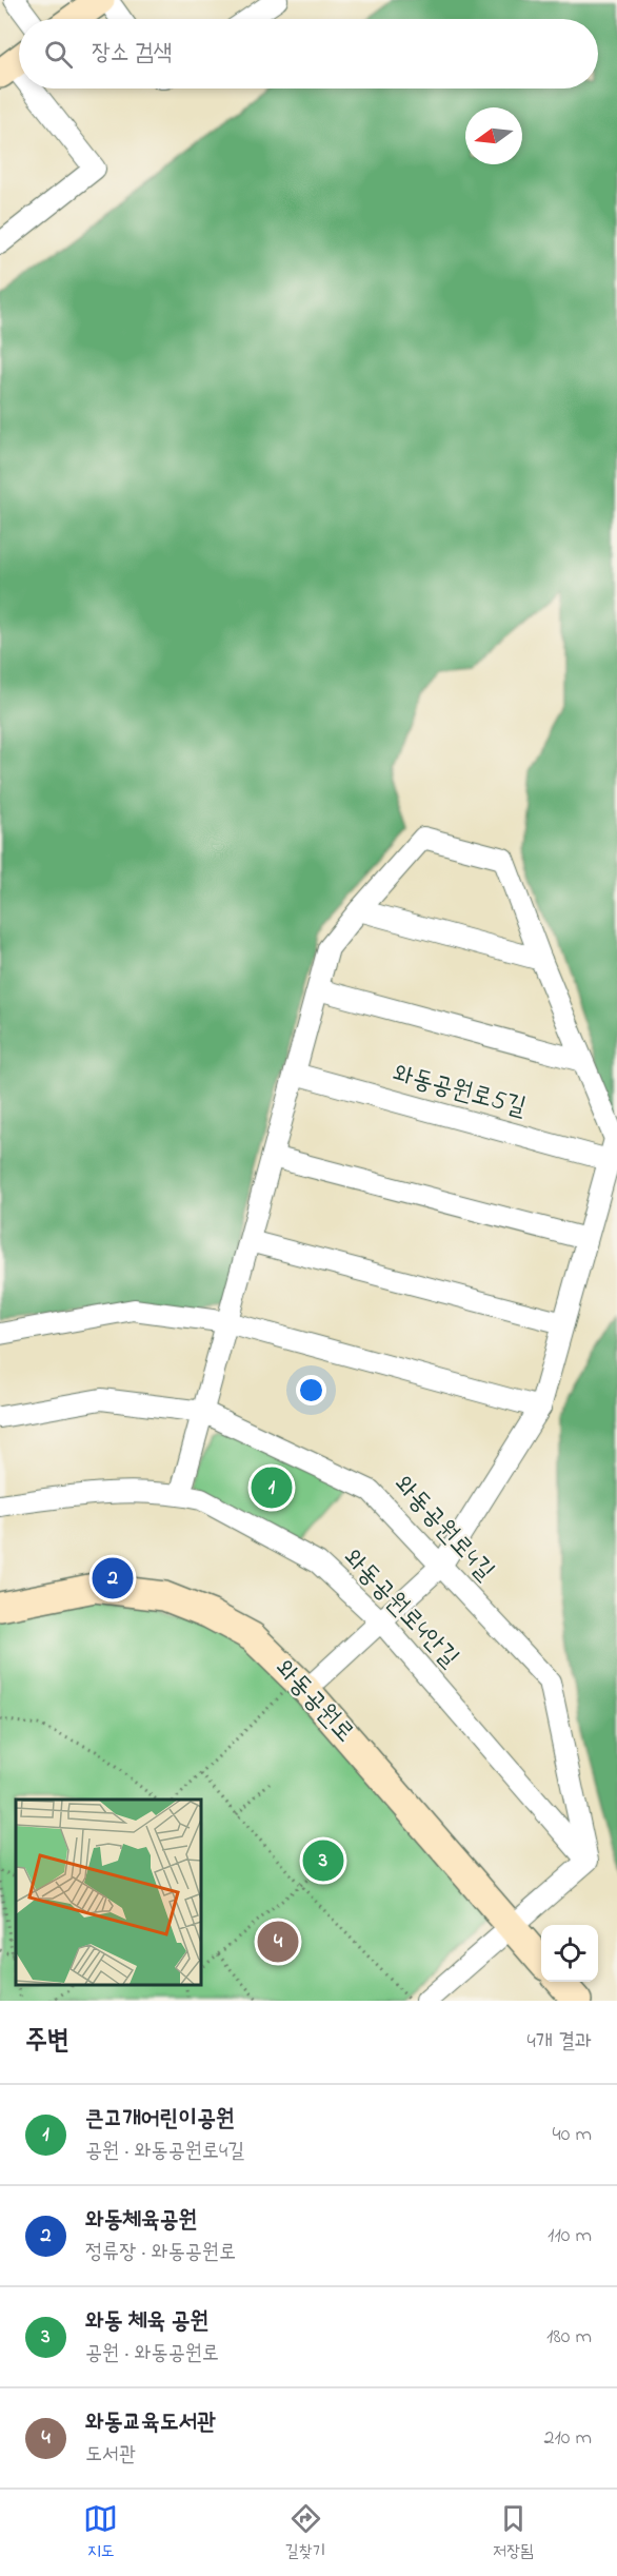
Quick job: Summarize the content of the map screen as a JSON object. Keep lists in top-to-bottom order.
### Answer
{
  "streets": {
    "street": [
      "와동공원로5길",
      "와동공원로4길",
      "와동공원로4안길",
      "와동공원로"
    ]
  },
  "crossings": [
    ["와동공원로4길", "와동공원로4안길"]
  ],
  "north": "left",
  "page": {
    "search": "장소 검색",
    "pins": [
      "1",
      "2",
      "3",
      "4"
    ],
    "heading": ["주변", "4개 결과"],
    "list": [
      {
        "mark": "1",
        "name": "큰고개어린이공원",
        "note": "공원 · 와동공원로4길",
        "value": "40 m"
      },
      {
        "mark": "2",
        "name": "와동체육공원",
        "note": "정류장 · 와동공원로",
        "value": "110 m"
      },
      {
        "mark": "3",
        "name": "와동 체육 공원",
        "note": "공원 · 와동공원로",
        "value": "180 m"
      },
      {
        "mark": "4",
        "name": "와동교육도서관",
        "note": "도서관",
        "value": "210 m"
      }
    ],
    "nav": ["지도", "길찾기", "저장됨"]
  }
}
